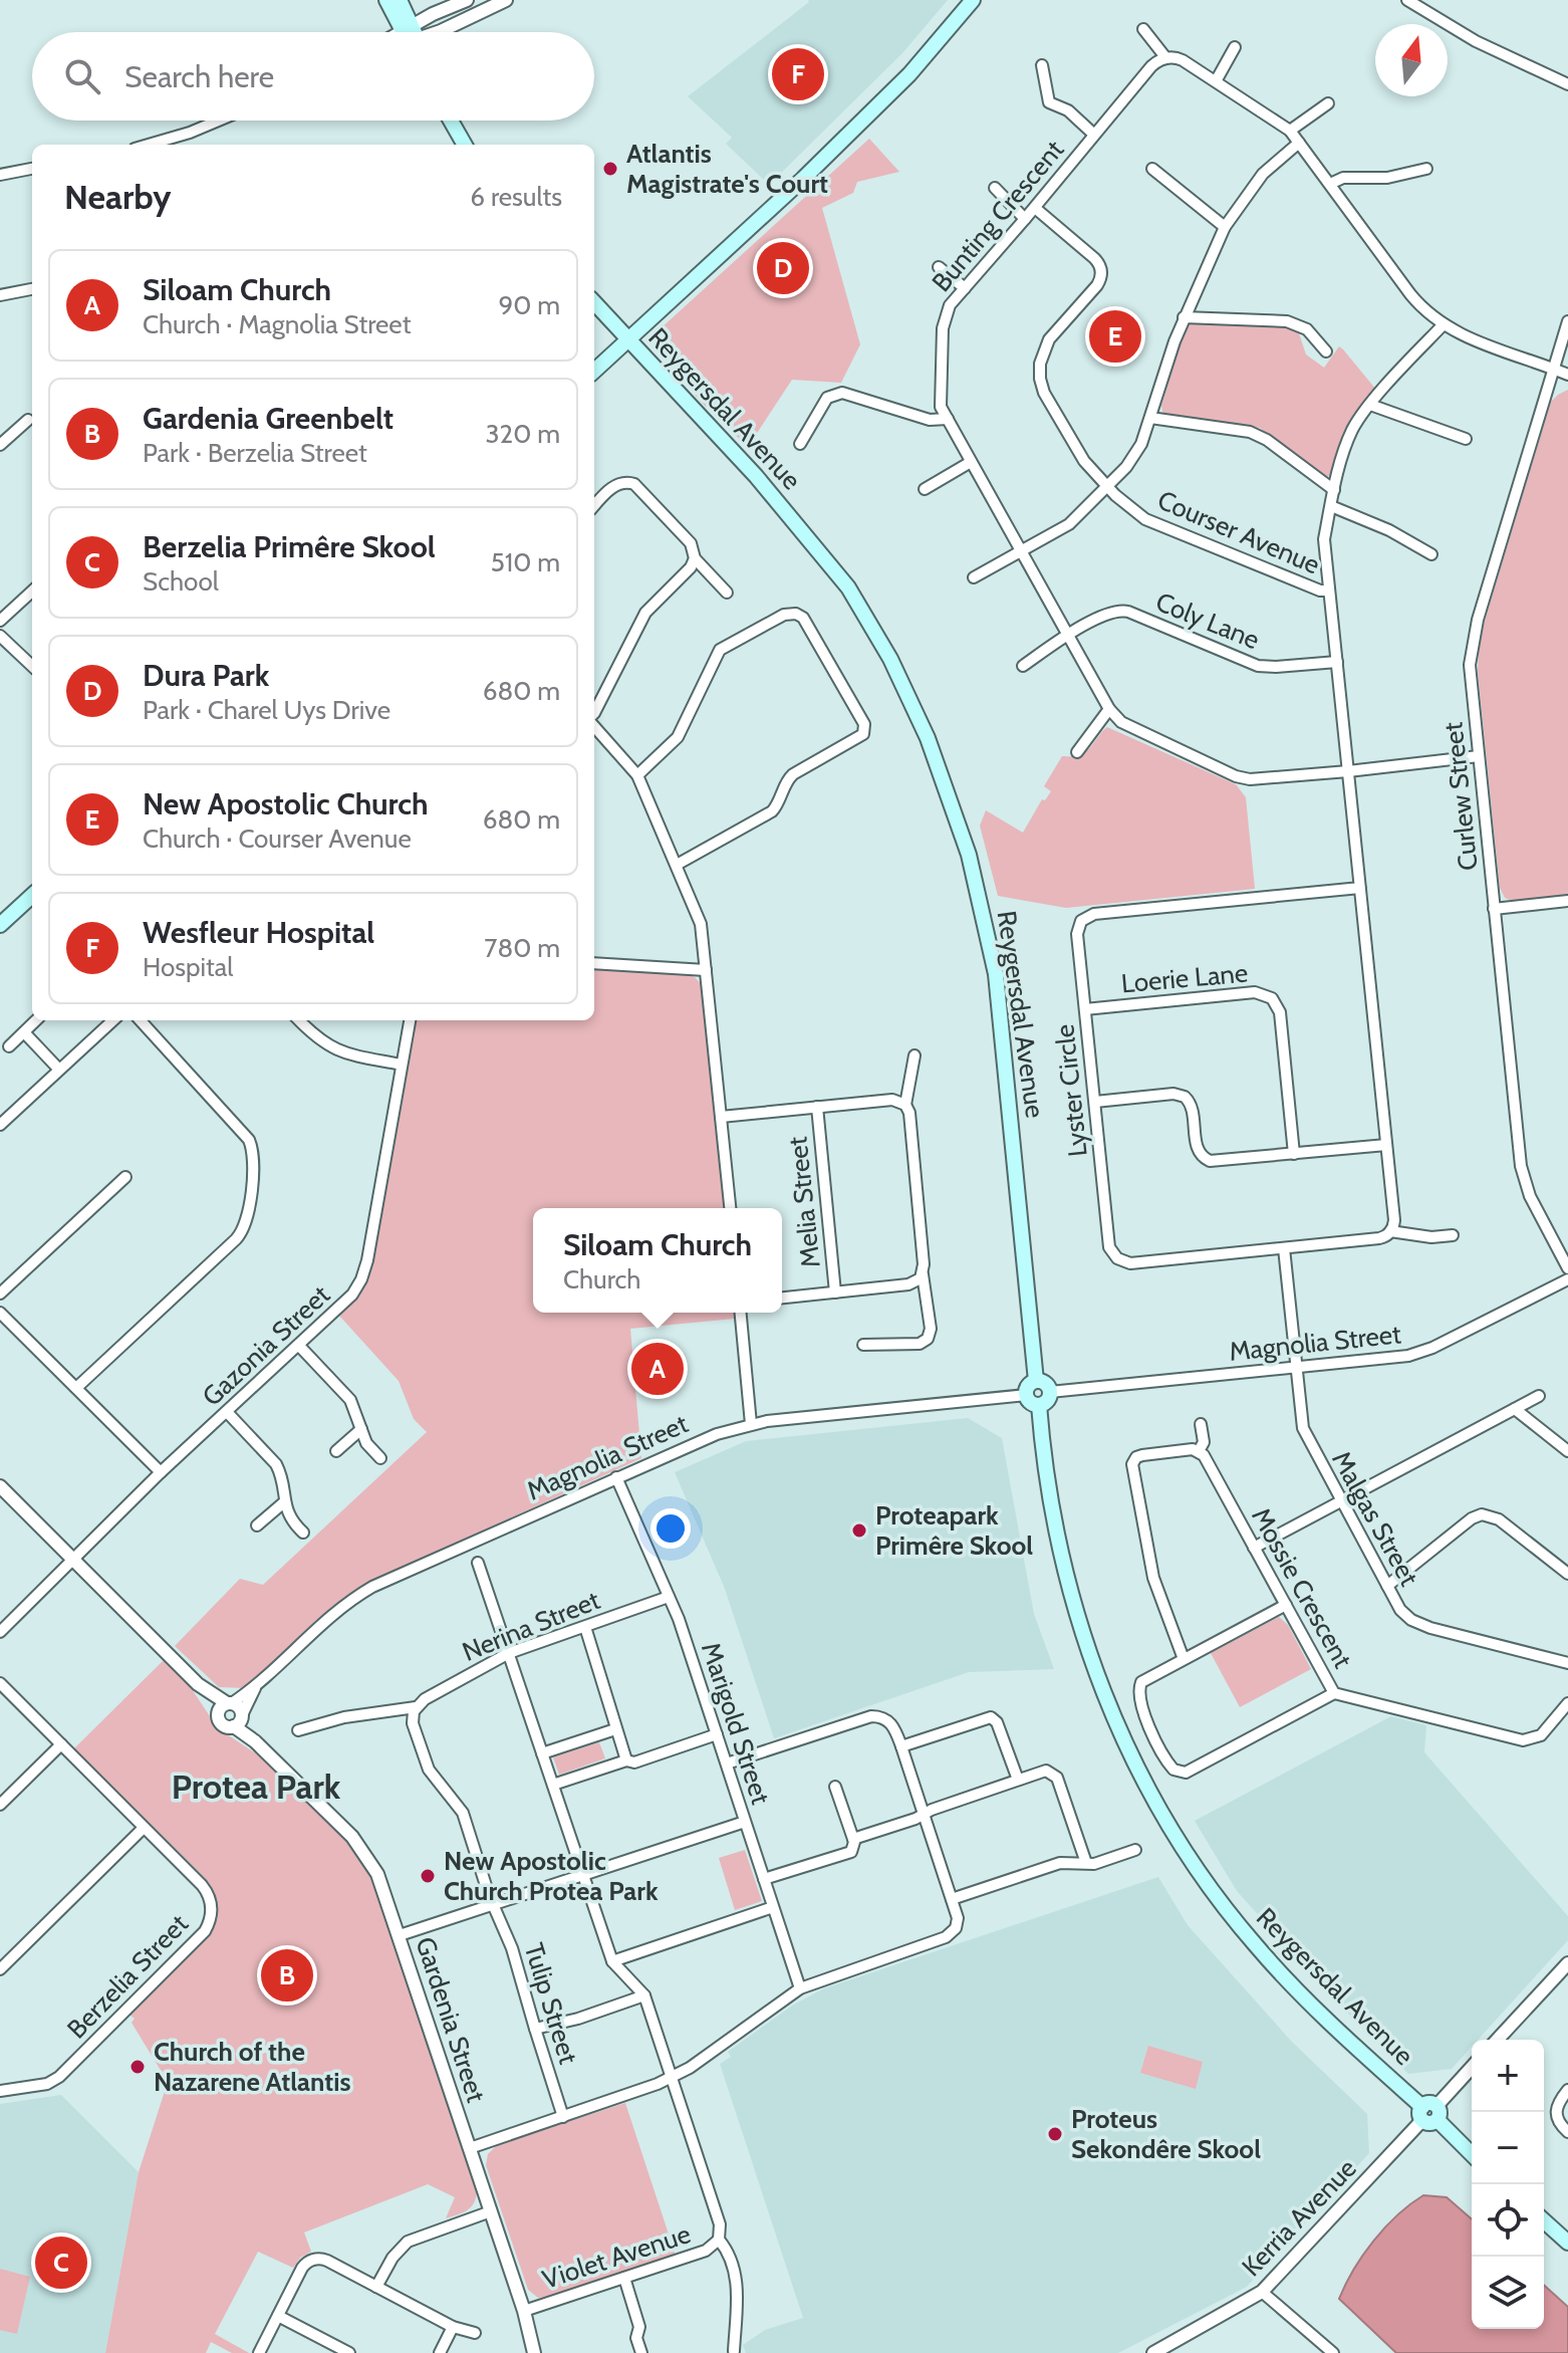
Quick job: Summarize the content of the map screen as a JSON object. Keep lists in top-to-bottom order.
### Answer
{
  "streets": {
    "main road": ["Reygersdal Avenue"],
    "street": [
      "Bunting Crescent",
      "Courser Avenue",
      "Coly Lane",
      "Curlew Street",
      "Loerie Lane",
      "Lyster Circle",
      "Melia Street",
      "Magnolia Street",
      "Gazonia Street",
      "Malgas Street",
      "Mossie Crescent",
      "Nerina Street",
      "Marigold Street",
      "Berzelia Street",
      "Tulip Street",
      "Gardenia Street",
      "Kerria Avenue",
      "Violet Avenue"
    ]
  },
  "crossings": [
    ["Bunting Crescent", "Courser Avenue"],
    ["Bunting Crescent", "Coly Lane"],
    ["Bunting Crescent", "Curlew Street"],
    ["Reygersdal Avenue", "Magnolia Street"],
    ["Reygersdal Avenue", "Kerria Avenue"],
    ["Loerie Lane", "Lyster Circle"],
    ["Lyster Circle", "Malgas Street"],
    ["Magnolia Street", "Malgas Street"],
    ["Magnolia Street", "Marigold Street"],
    ["Magnolia Street", "Gardenia Street"],
    ["Nerina Street", "Marigold Street"],
    ["Gardenia Street", "Violet Avenue"]
  ],
  "districts": ["Protea Park"],
  "places": [
    "Atlantis Magistrate's Court",
    "Proteapark Primêre Skool",
    "New Apostolic Church Protea Park",
    "Church of the Nazarene Atlantis",
    "Proteus Sekondêre Skool"
  ],
  "north": "top",
  "page": {
    "search": "Search here",
    "pins": [
      "F",
      "D",
      "E",
      "A",
      "B",
      "C"
    ],
    "heading": ["Nearby", "6 results"],
    "list": [
      {
        "mark": "A",
        "name": "Siloam Church",
        "note": "Church · Magnolia Street",
        "value": "90 m"
      },
      {
        "mark": "B",
        "name": "Gardenia Greenbelt",
        "note": "Park · Berzelia Street",
        "value": "320 m"
      },
      {
        "mark": "C",
        "name": "Berzelia Primêre Skool",
        "note": "School",
        "value": "510 m"
      },
      {
        "mark": "D",
        "name": "Dura Park",
        "note": "Park · Charel Uys Drive",
        "value": "680 m"
      },
      {
        "mark": "E",
        "name": "New Apostolic Church",
        "note": "Church · Courser Avenue",
        "value": "680 m"
      },
      {
        "mark": "F",
        "name": "Wesfleur Hospital",
        "note": "Hospital",
        "value": "780 m"
      }
    ],
    "popup": ["Siloam Church", "Church"],
    "map_buttons": ["+", "−"]
  }
}
